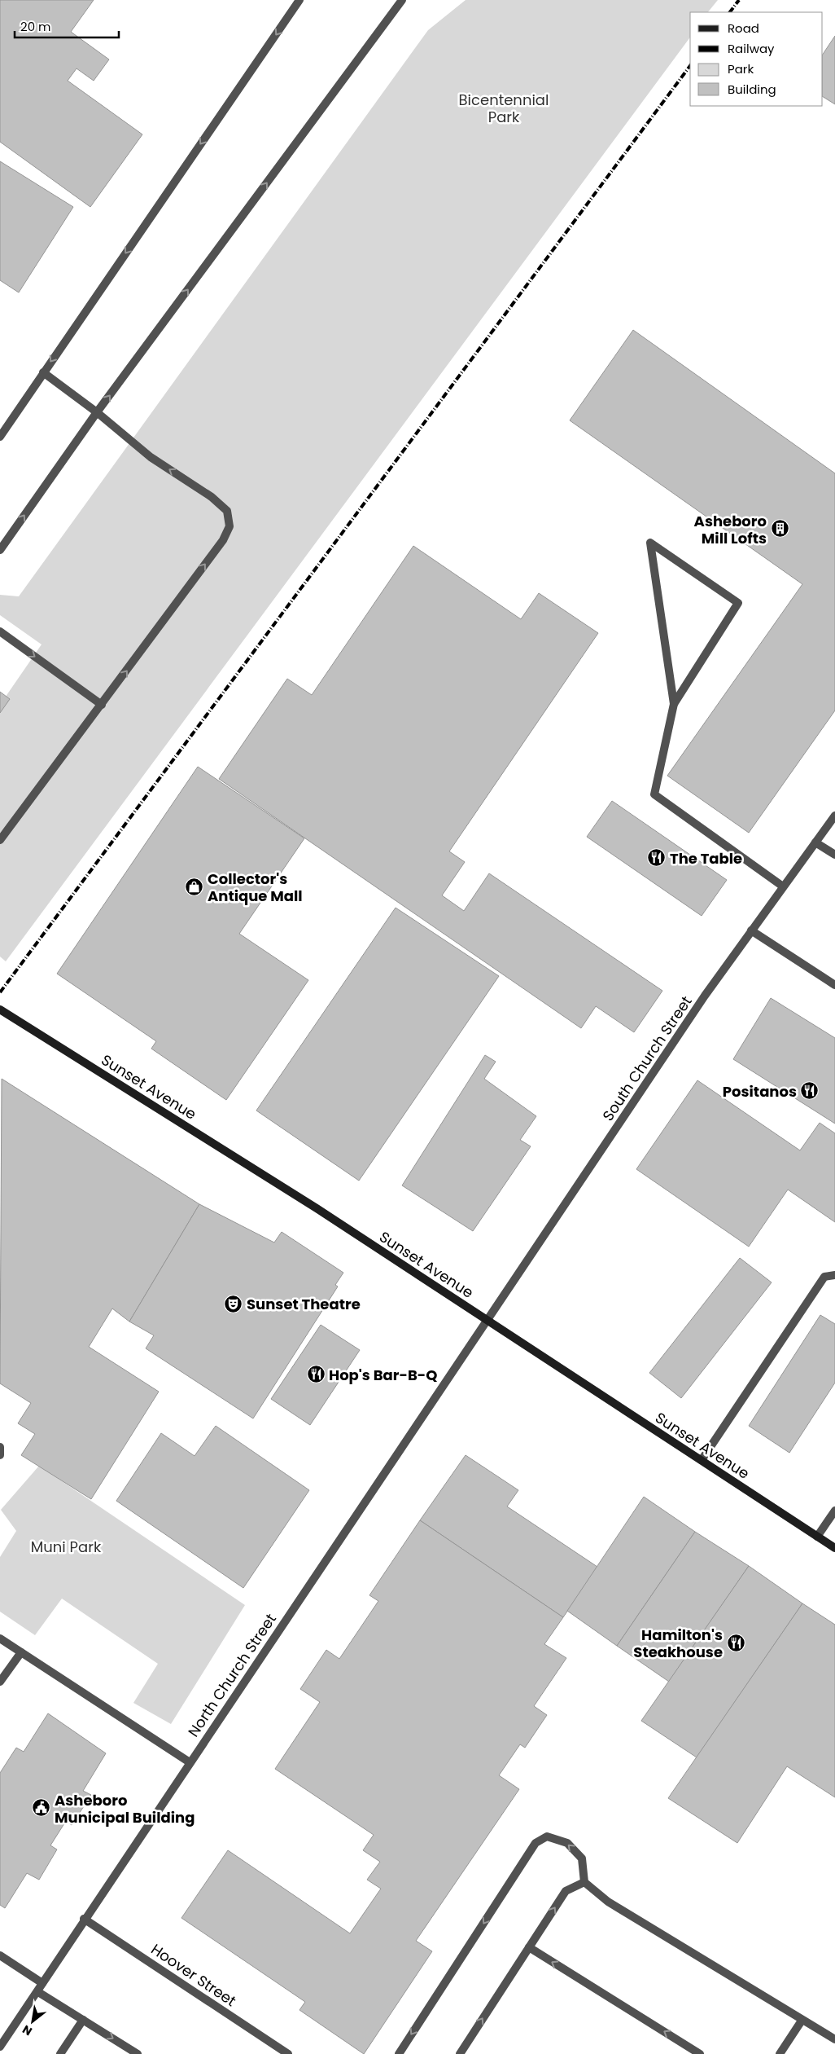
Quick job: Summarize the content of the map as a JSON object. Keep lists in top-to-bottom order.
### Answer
{
  "streets": {
    "main road": ["Sunset Avenue"],
    "street": ["South Church Street", "North Church Street", "Hoover Street"]
  },
  "crossings": [
    ["South Church Street", "Sunset Avenue"],
    ["South Church Street", "North Church Street"],
    ["Sunset Avenue", "North Church Street"],
    ["North Church Street", "Hoover Street"]
  ],
  "parks": ["Bicentennial Park", "Muni Park"],
  "places": {
    "building": ["Asheboro Mill Lofts"],
    "restaurant": [
      "The Table",
      "Positanos",
      "Hop's Bar-B-Q",
      "Hamilton's Steakhouse"
    ],
    "shop": ["Collector's Antique Mall"],
    "theatre": ["Sunset Theatre"],
    "public building": ["Asheboro Municipal Building"]
  },
  "legend": [
    "Road",
    "Railway",
    "Park",
    "Building"
  ],
  "scale_bar": "20 m",
  "north": "bottom left"
}
